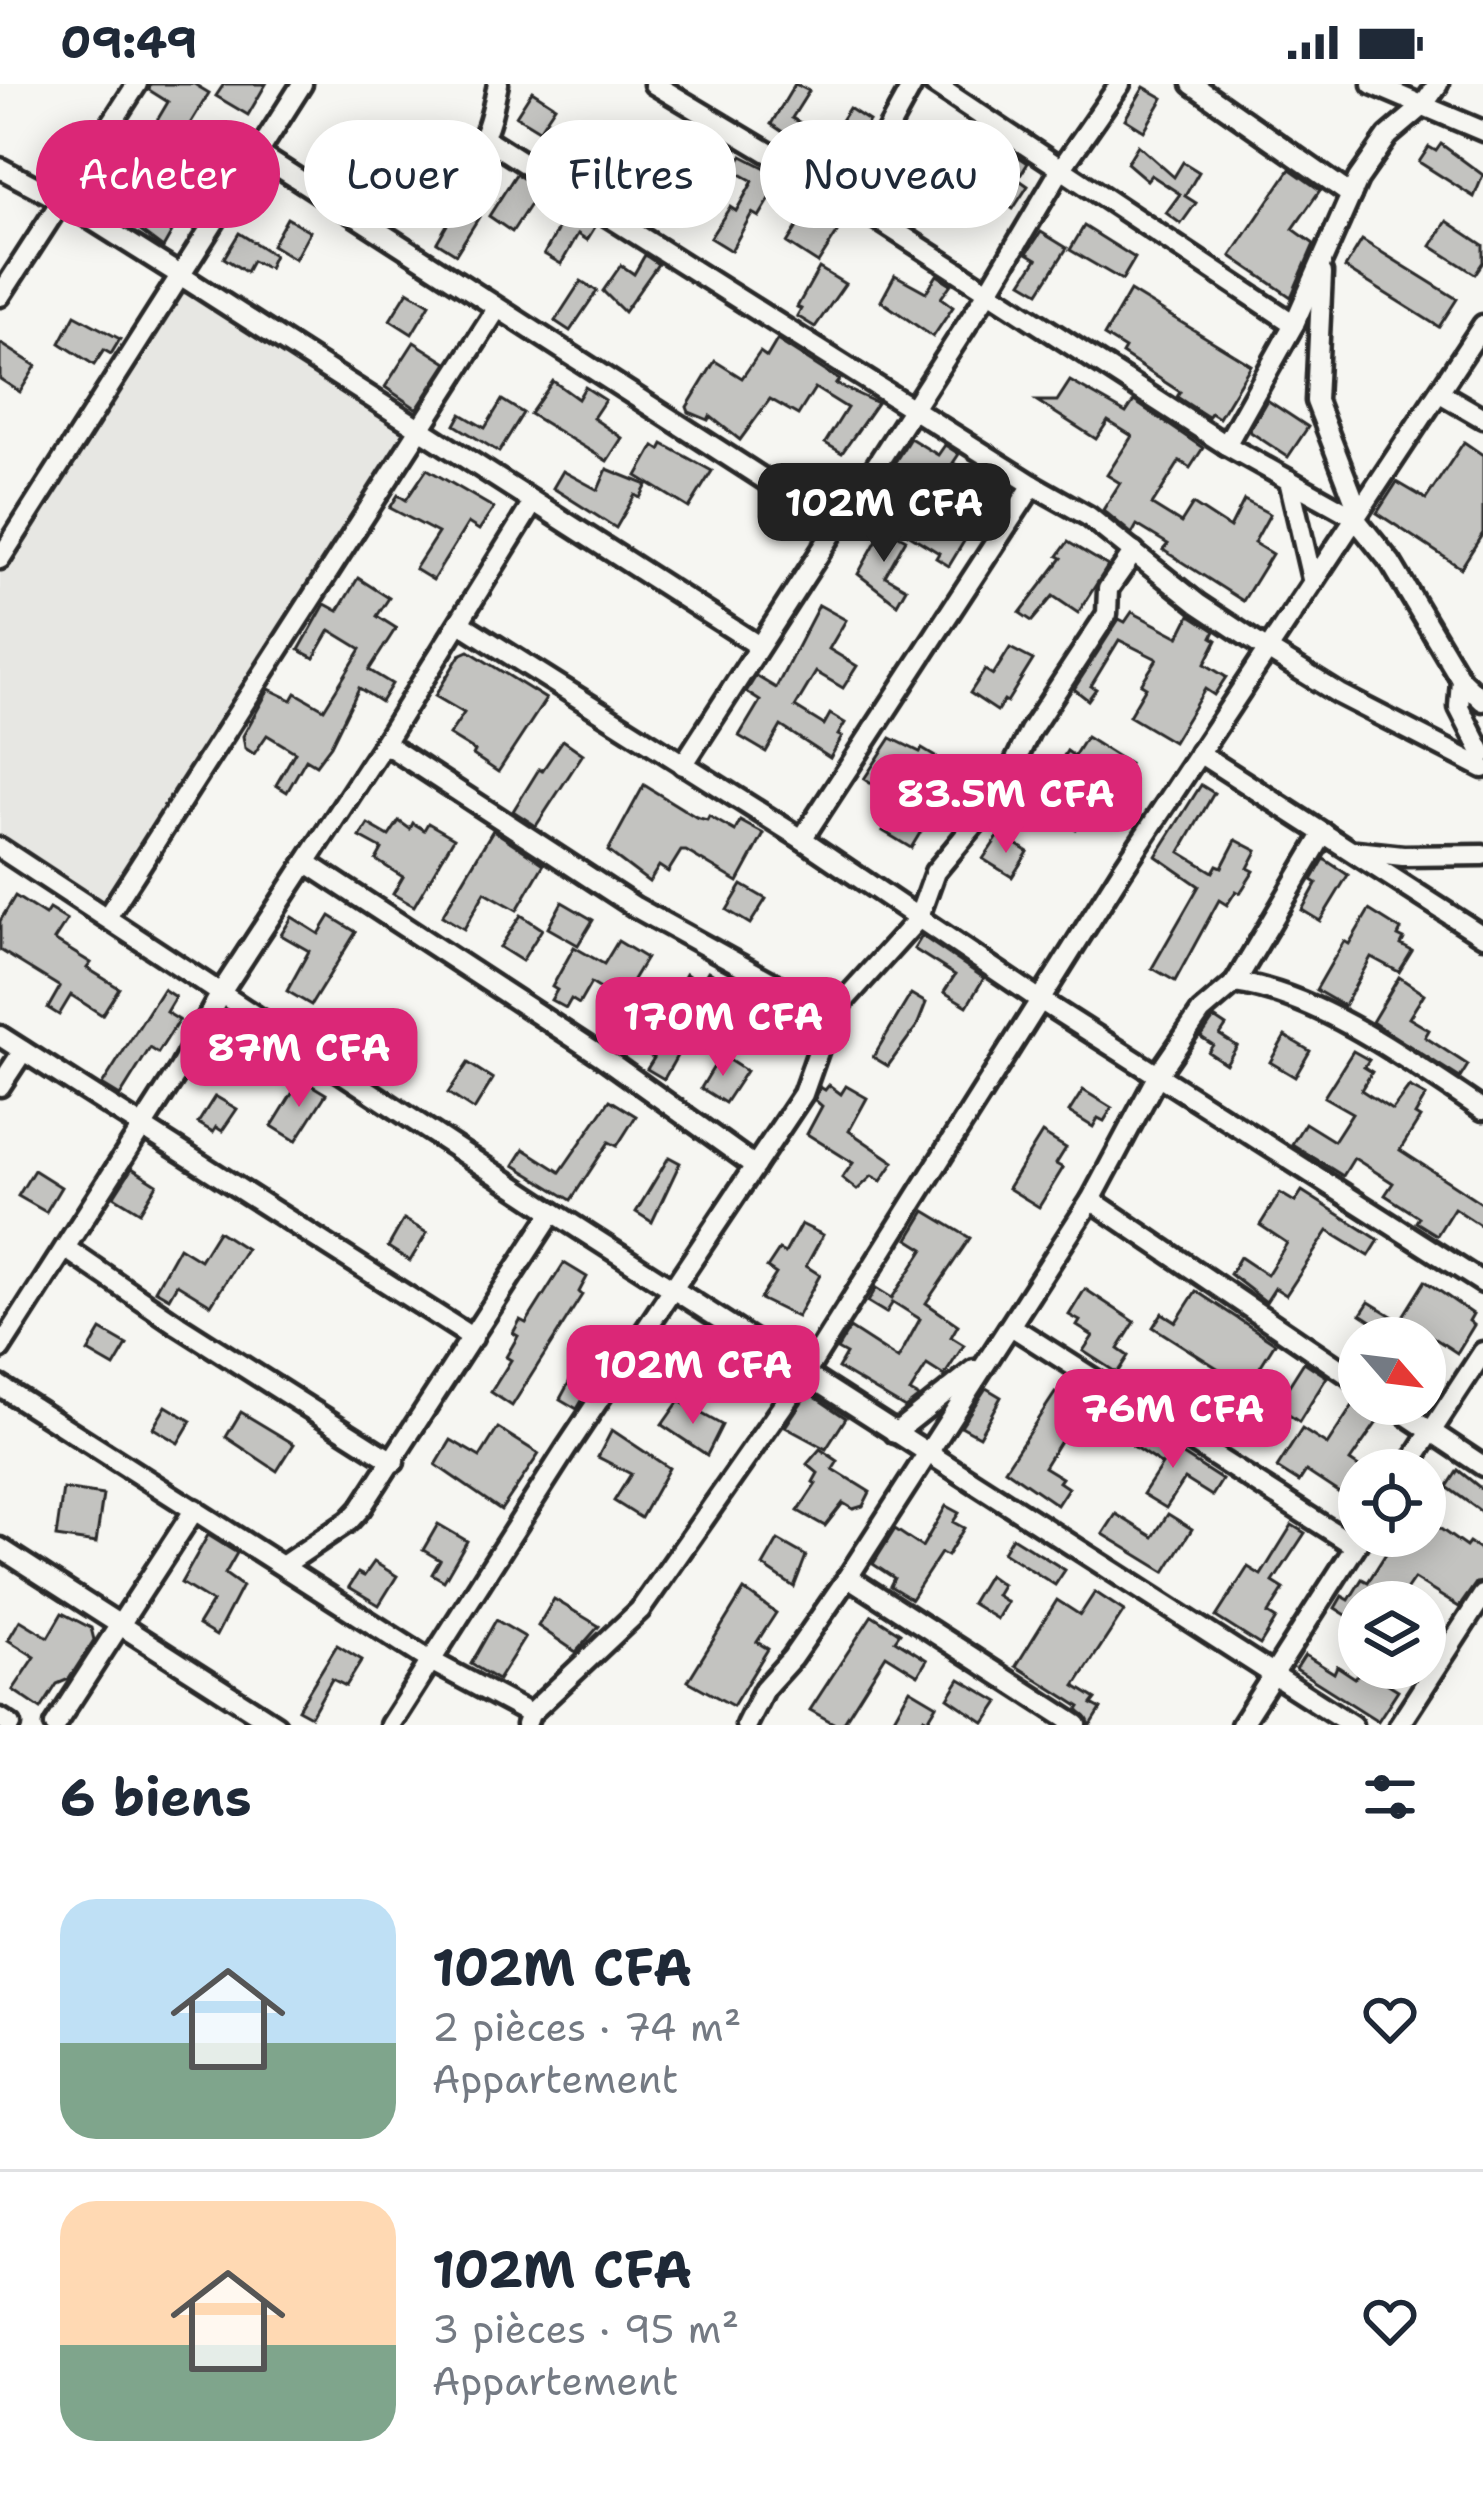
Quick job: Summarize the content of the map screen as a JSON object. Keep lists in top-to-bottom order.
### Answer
{
  "north": "bottom right",
  "page": {
    "status": "09:49",
    "chip": [
      "Acheter",
      "Louer",
      "Filtres",
      "Nouveau"
    ],
    "price": [
      "102M CFA",
      "83.5M CFA",
      "170M CFA",
      "87M CFA",
      "102M CFA",
      "76M CFA"
    ],
    "heading": "6 biens",
    "list": [
      {
        "name": "102M CFA",
        "note": "2 pièces · 74 m² · Appartement"
      },
      {
        "name": "102M CFA",
        "note": "3 pièces · 95 m² · Appartement"
      }
    ]
  }
}
